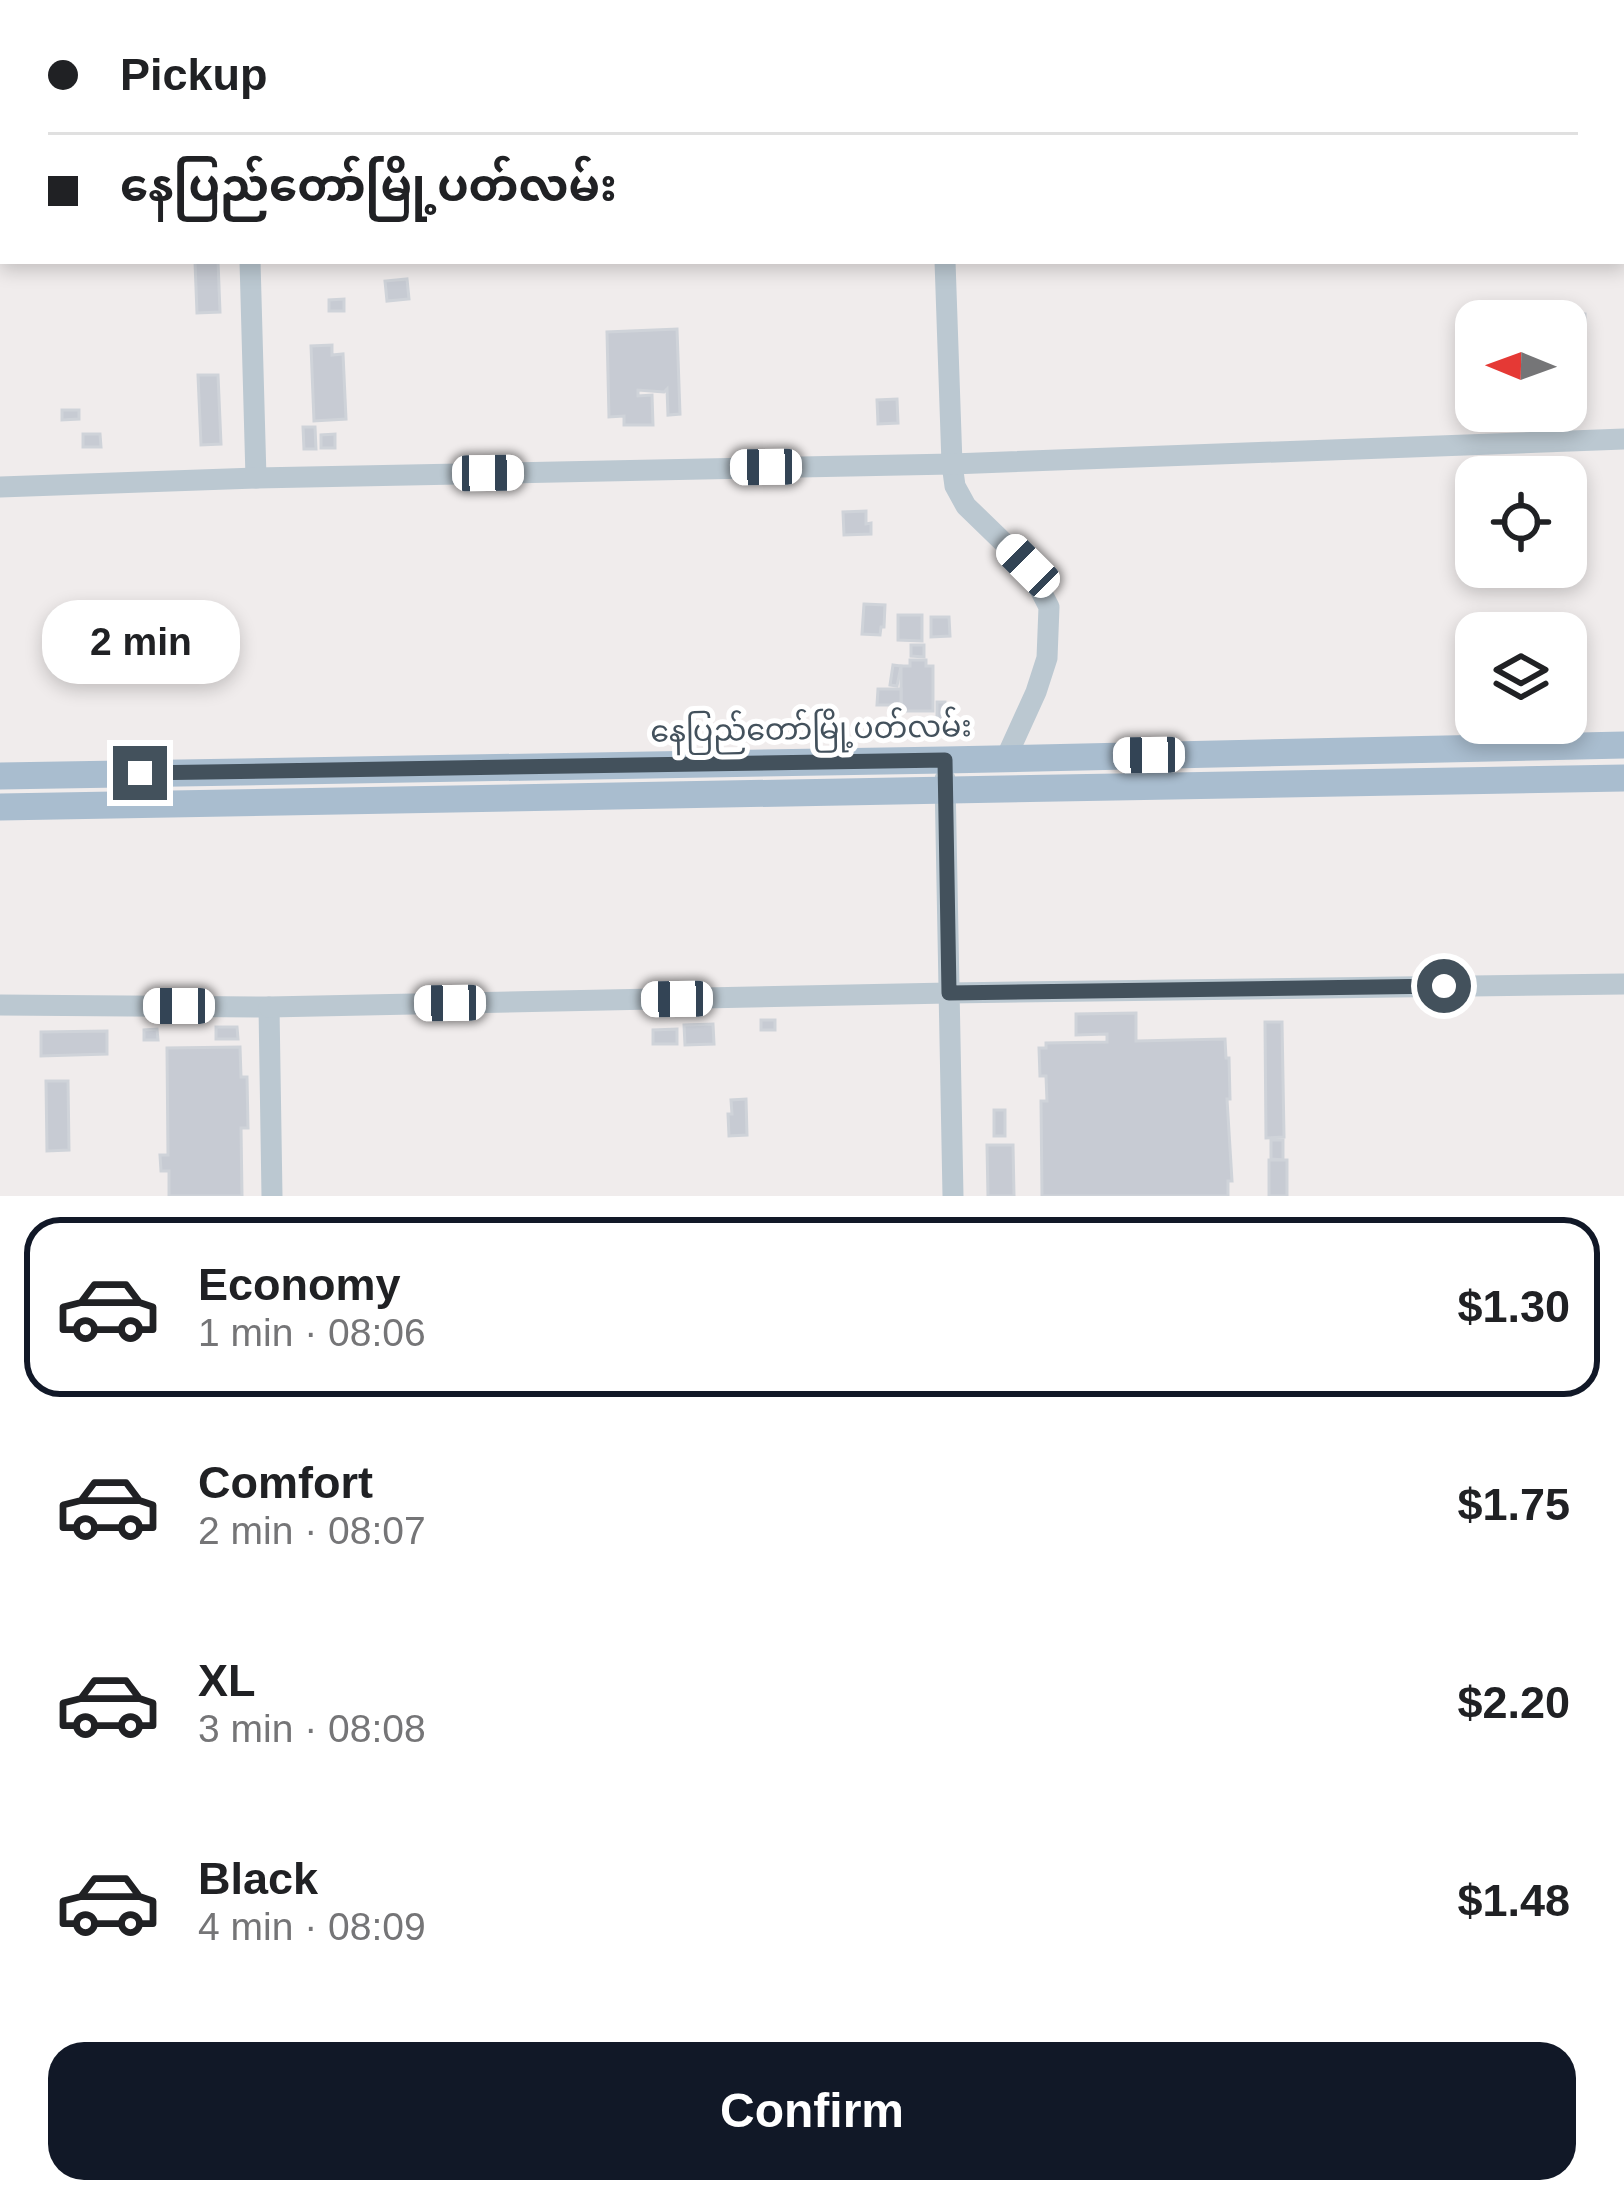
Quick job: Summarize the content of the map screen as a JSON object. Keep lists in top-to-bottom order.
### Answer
{
  "streets": {
    "main road": ["နေပြည်တော်မြို့ပတ်လမ်း"]
  },
  "north": "left",
  "page": {
    "banner": ["Pickup", "နေပြည်တော်မြို့ပတ်လမ်း"],
    "bubble": "2 min",
    "list": [
      {
        "name": "Economy",
        "note": "1 min · 08:06",
        "value": "$1.30"
      },
      {
        "name": "Comfort",
        "note": "2 min · 08:07",
        "value": "$1.75"
      },
      {
        "name": "XL",
        "note": "3 min · 08:08",
        "value": "$2.20"
      },
      {
        "name": "Black",
        "note": "4 min · 08:09",
        "value": "$1.48"
      }
    ],
    "buttons": "Confirm"
  }
}
